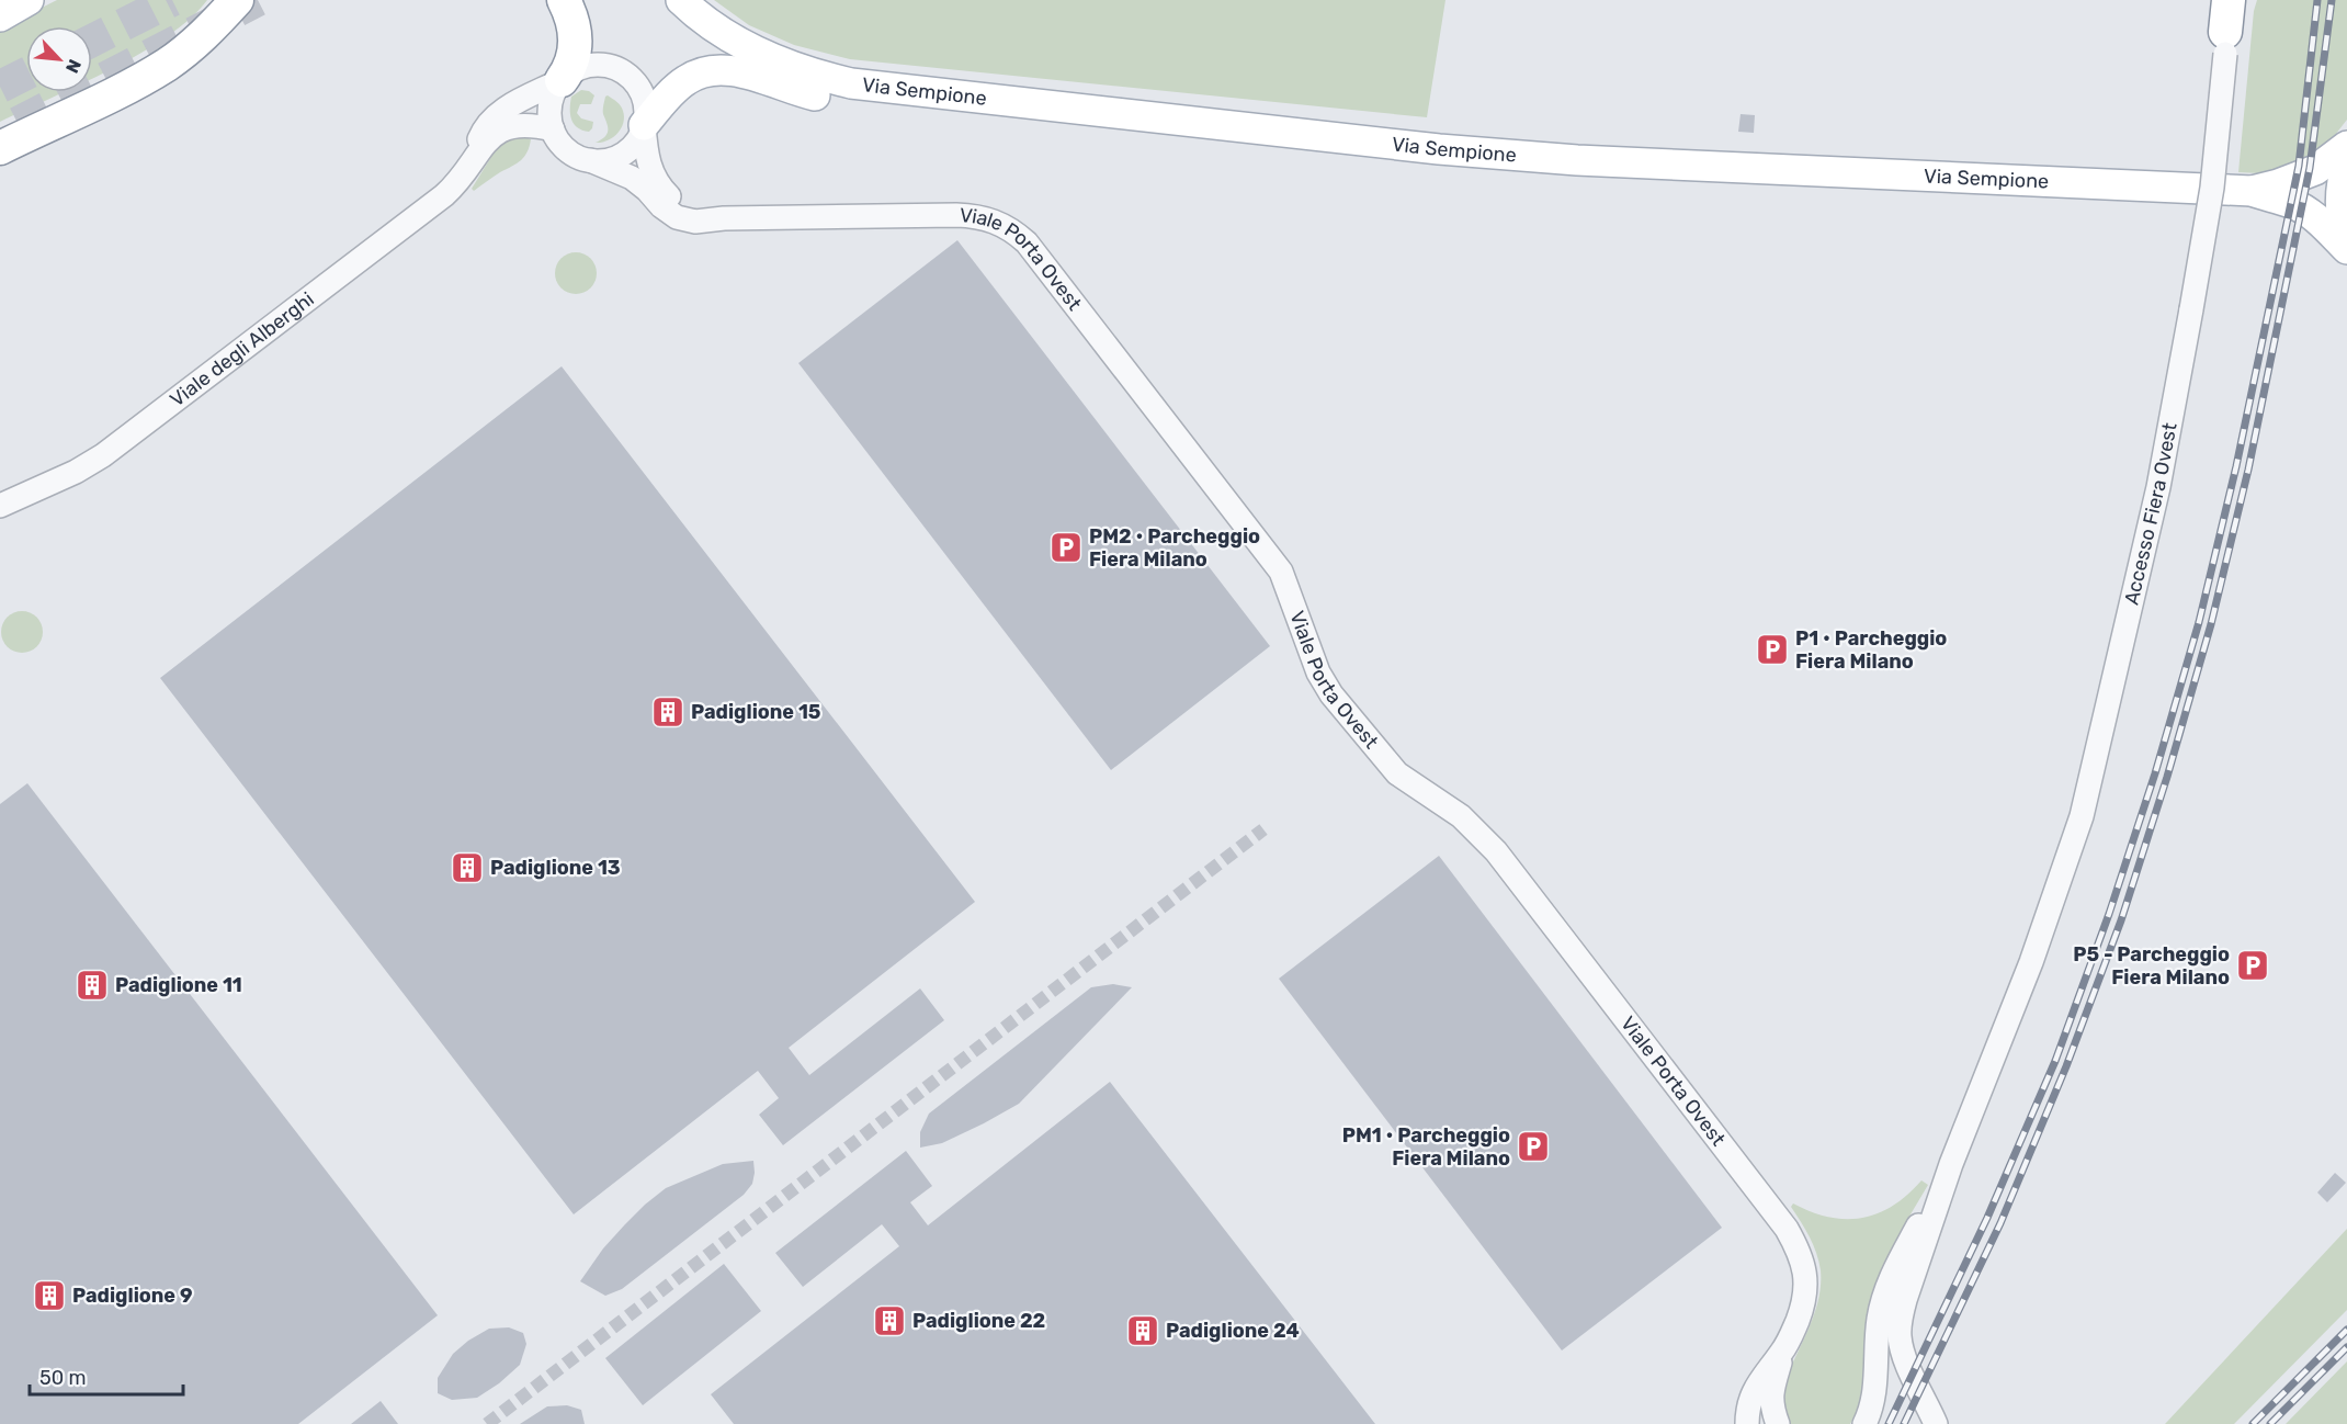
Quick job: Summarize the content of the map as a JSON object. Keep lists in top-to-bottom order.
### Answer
{
  "streets": {
    "main road": ["Via Sempione"],
    "street": ["Viale Porta Ovest", "Viale degli Alberghi", "Accesso Fiera Ovest"]
  },
  "crossings": [
    ["Viale Porta Ovest", "Viale degli Alberghi"]
  ],
  "places": {
    "parking": [
      "PM2 • Parcheggio Fiera Milano",
      "P1 • Parcheggio Fiera Milano",
      "P5 - Parcheggio Fiera Milano",
      "PM1 • Parcheggio Fiera Milano"
    ],
    "building": [
      "Padiglione 15",
      "Padiglione 13",
      "Padiglione 11",
      "Padiglione 9",
      "Padiglione 22",
      "Padiglione 24"
    ]
  },
  "scale_bar": "50 m",
  "north": "bottom right"
}
